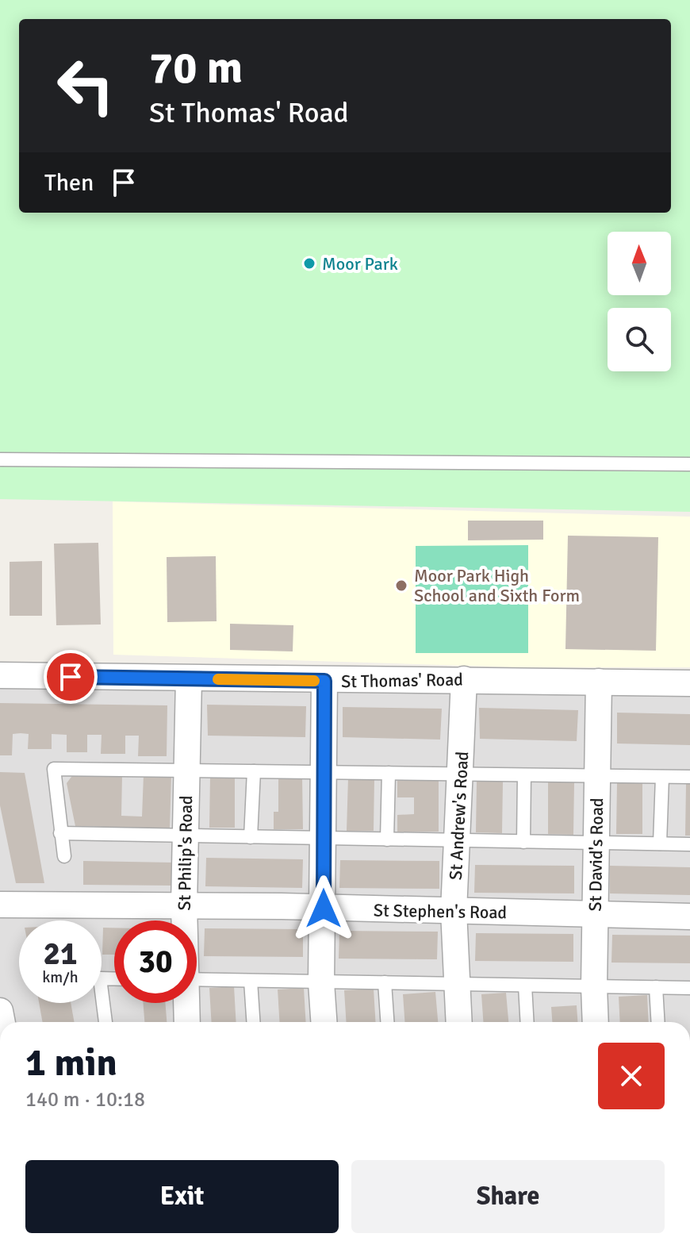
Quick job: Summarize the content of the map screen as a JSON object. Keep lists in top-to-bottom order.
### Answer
{
  "streets": {
    "street": [
      "St Thomas' Road",
      "St Andrew's Road",
      "St Philip's Road",
      "St David's Road",
      "St Stephen's Road"
    ]
  },
  "crossings": [
    ["St Thomas' Road", "St Andrew's Road"],
    ["St Thomas' Road", "St Philip's Road"],
    ["St Thomas' Road", "St David's Road"],
    ["St Andrew's Road", "St Stephen's Road"],
    ["St Philip's Road", "St Stephen's Road"],
    ["St David's Road", "St Stephen's Road"]
  ],
  "places": ["Moor Park", "Moor Park High School and Sixth Form"],
  "north": "top",
  "page": {
    "turn": ["70 m", "St Thomas' Road"],
    "then": "Then",
    "speed": "21 km/h",
    "limit": "30",
    "heading": ["1 min", "140 m · 10:18"],
    "buttons": ["Exit", "Share"]
  }
}
